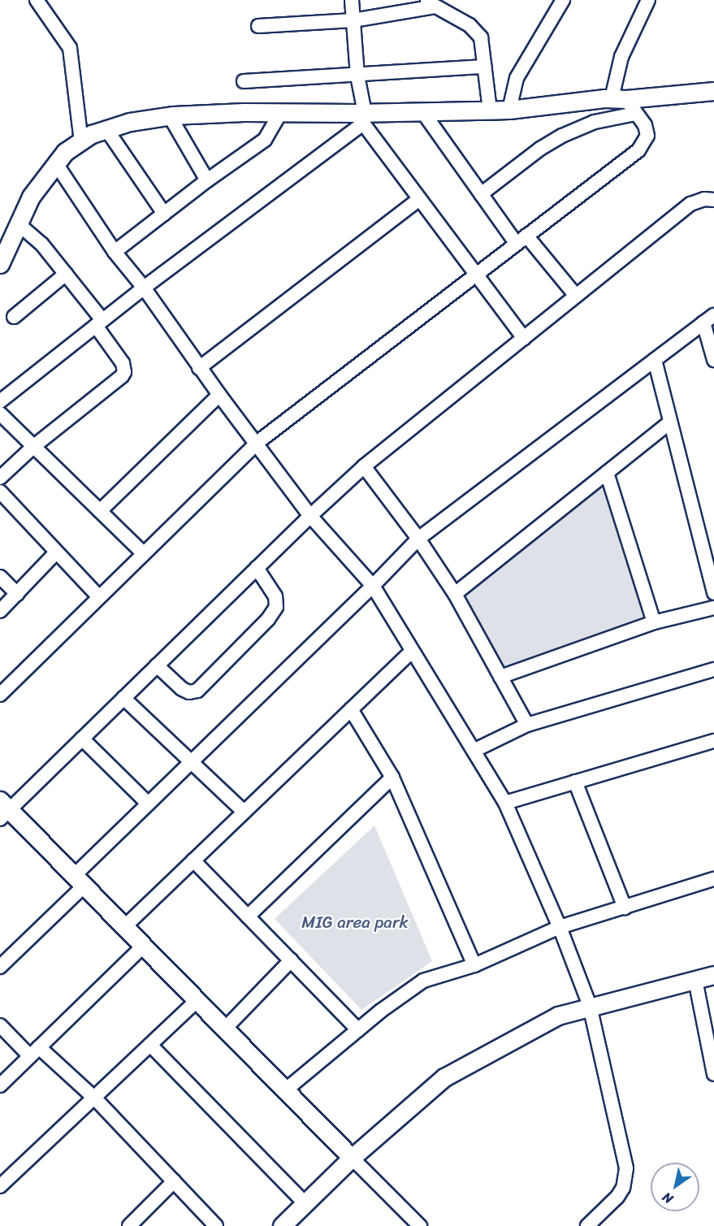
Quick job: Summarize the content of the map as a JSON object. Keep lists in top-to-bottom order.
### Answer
{
  "parks": ["MIG area park"],
  "north": "bottom left"
}
